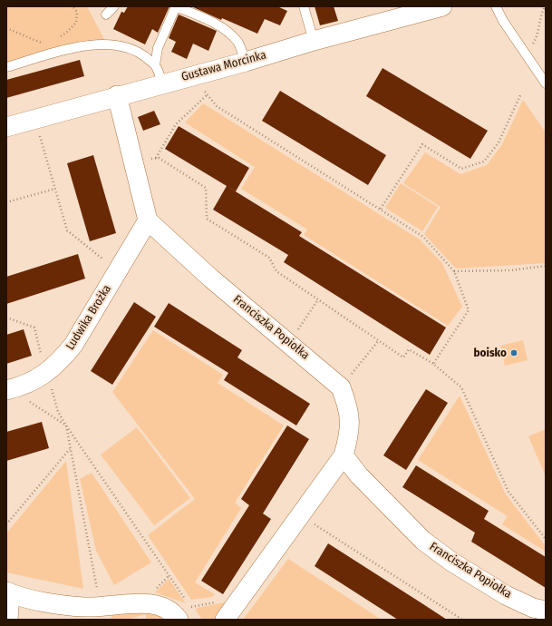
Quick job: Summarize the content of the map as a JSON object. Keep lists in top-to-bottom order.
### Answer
{
  "streets": {
    "street": ["Gustawa Morcinka", "Ludwika Brożka", "Franciszka Popiołka"]
  },
  "crossings": [
    ["Ludwika Brożka", "Franciszka Popiołka"]
  ],
  "places": ["boisko"]
}
